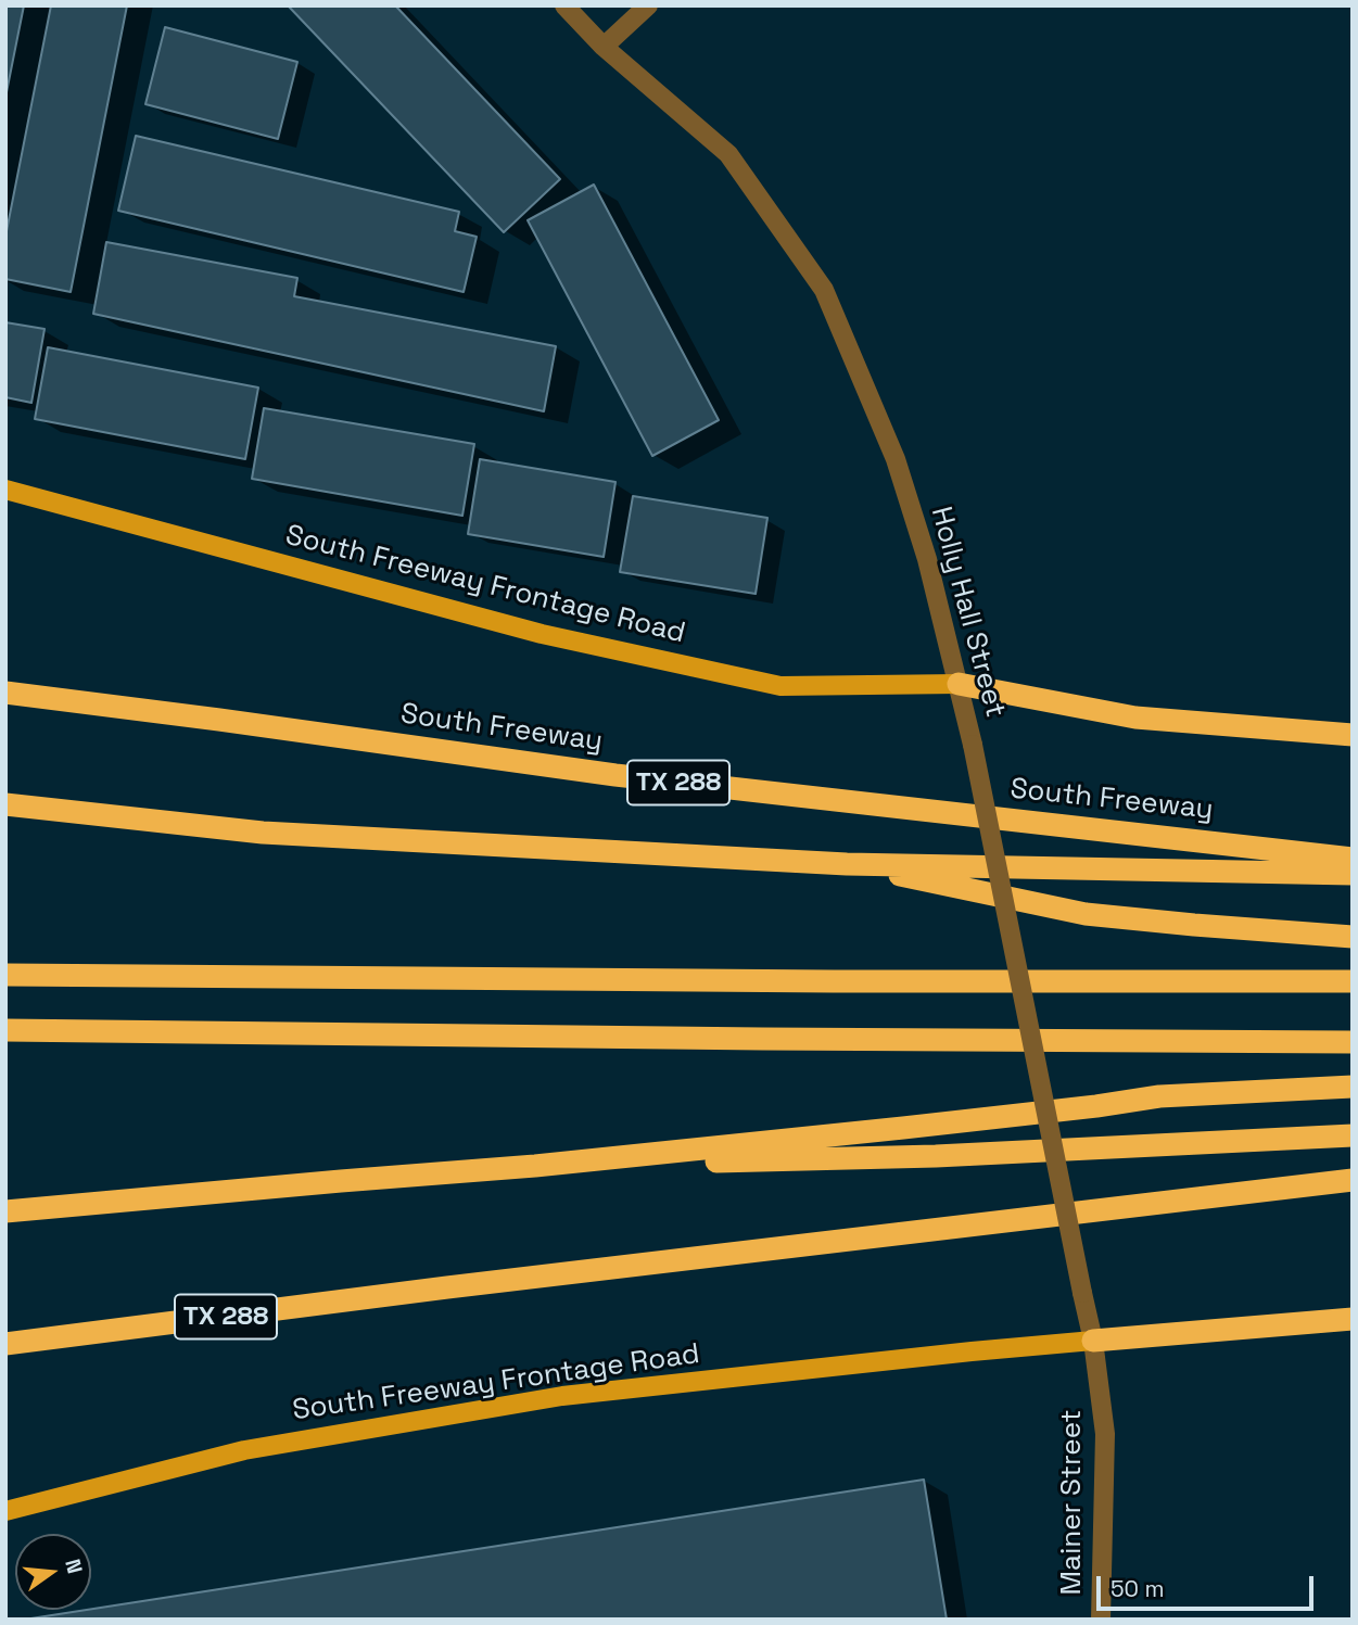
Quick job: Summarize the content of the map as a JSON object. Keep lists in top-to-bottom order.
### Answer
{
  "streets": {
    "highway": ["South Freeway", "TX 288"],
    "main road": ["South Freeway Frontage Road"],
    "street": ["Holly Hall Street", "Mainer Street"]
  },
  "crossings": [
    ["South Freeway Frontage Road", "Holly Hall Street"],
    ["South Freeway Frontage Road", "Mainer Street"],
    ["Holly Hall Street", "Mainer Street"]
  ],
  "scale_bar": "50 m",
  "north": "right"
}
